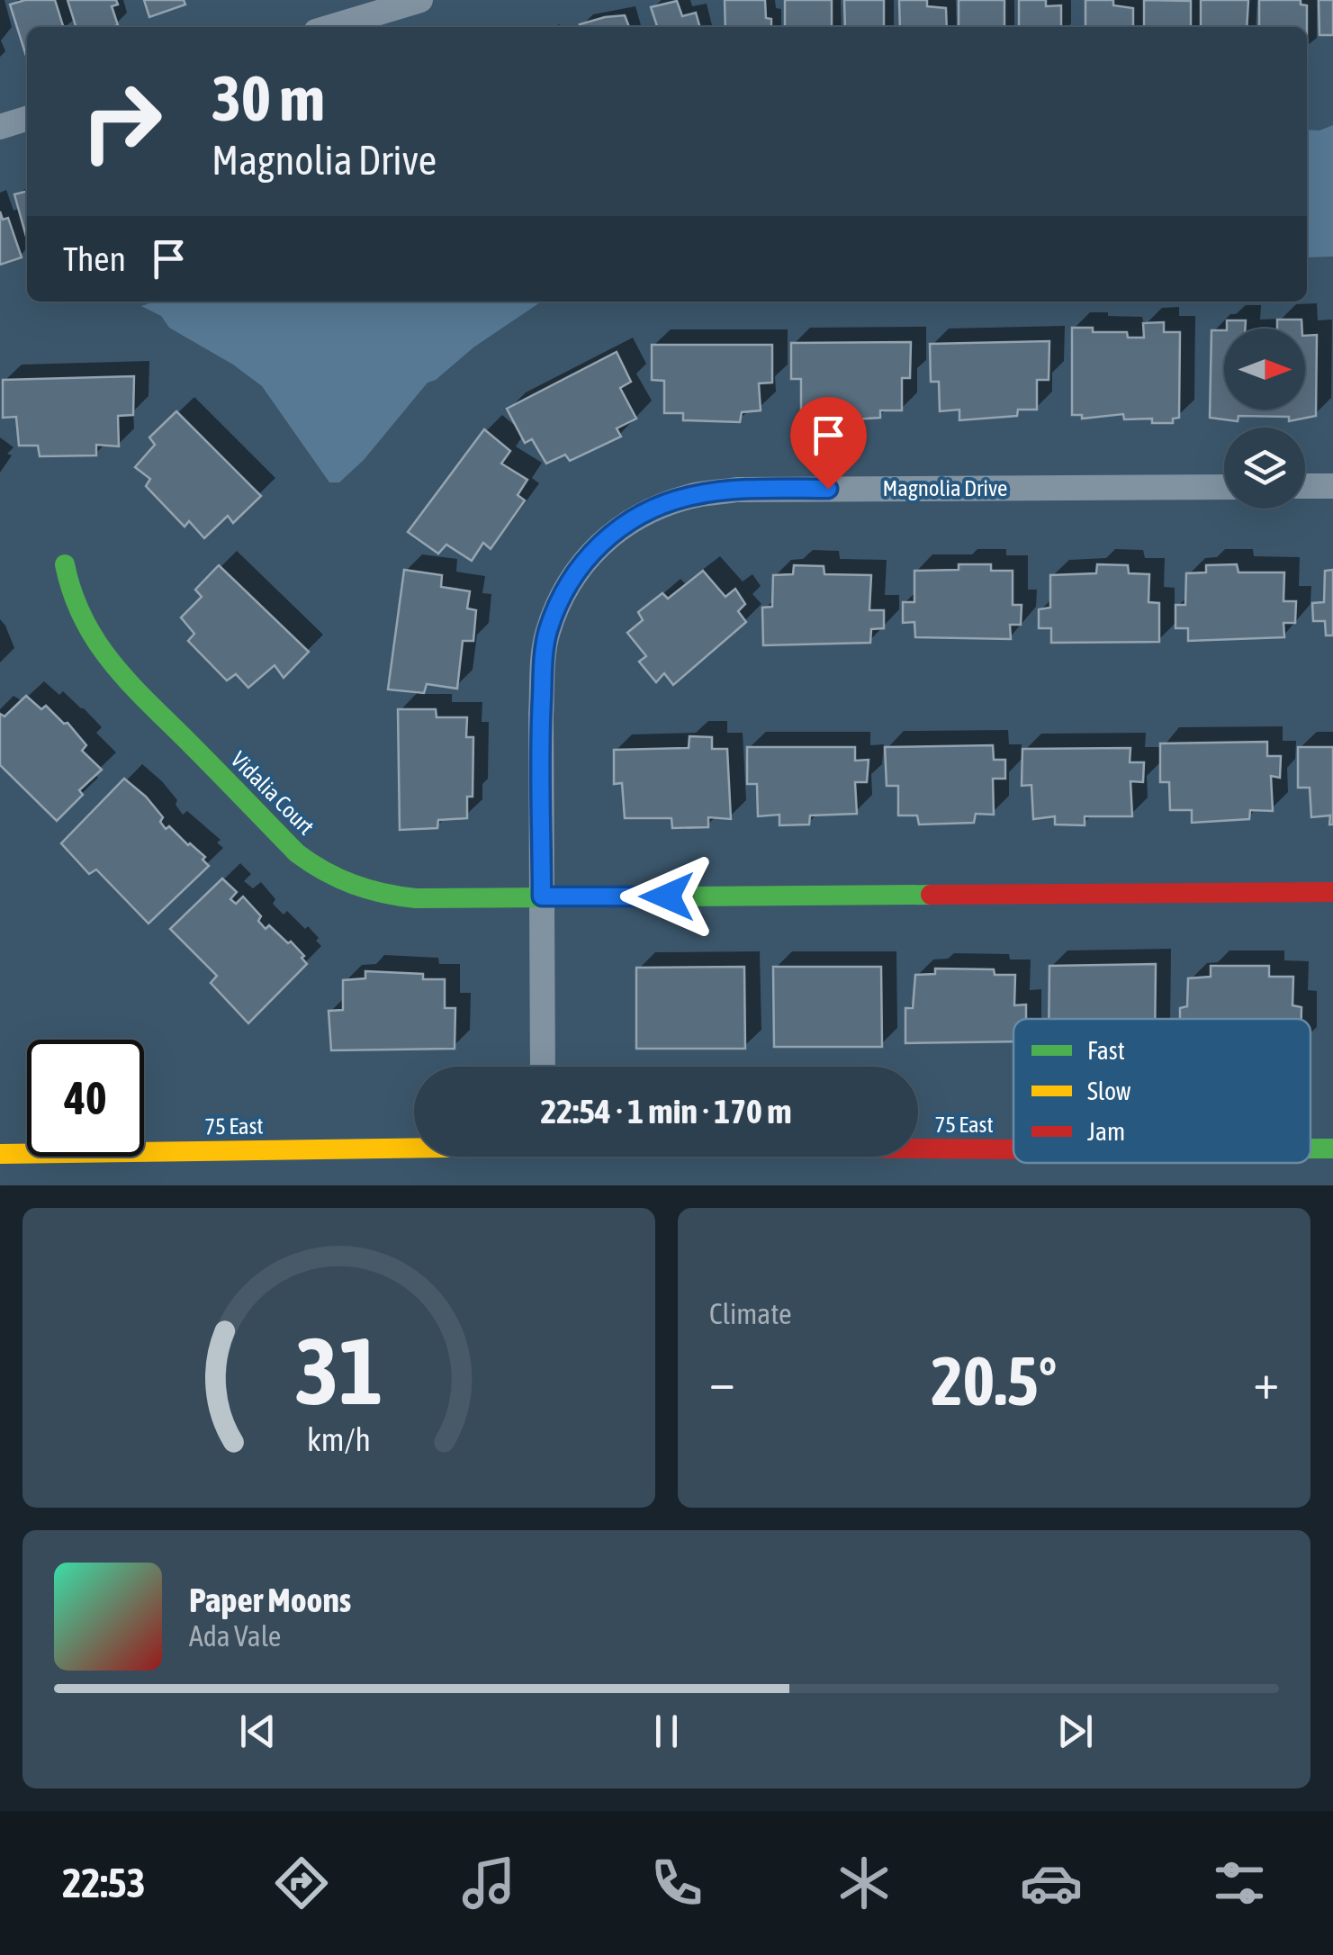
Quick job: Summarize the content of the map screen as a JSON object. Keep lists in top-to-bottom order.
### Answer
{
  "streets": {
    "street": ["Magnolia Drive", "Vidalia Court", "75 East"]
  },
  "crossings": [
    ["Magnolia Drive", "Vidalia Court"]
  ],
  "legend": ["Fast", "Slow", "Jam"],
  "north": "right",
  "page": {
    "turn": ["30 m", "Magnolia Drive"],
    "then": "Then",
    "limit": "40",
    "trip": "22:54 · 1 min · 170 m",
    "tile": "Climate",
    "heat": ["−", "20.5°", "+"],
    "song": ["Paper Moons", "Ada Vale"],
    "tabs": "22:53",
    "gauge": ["31", "km/h"]
  }
}
